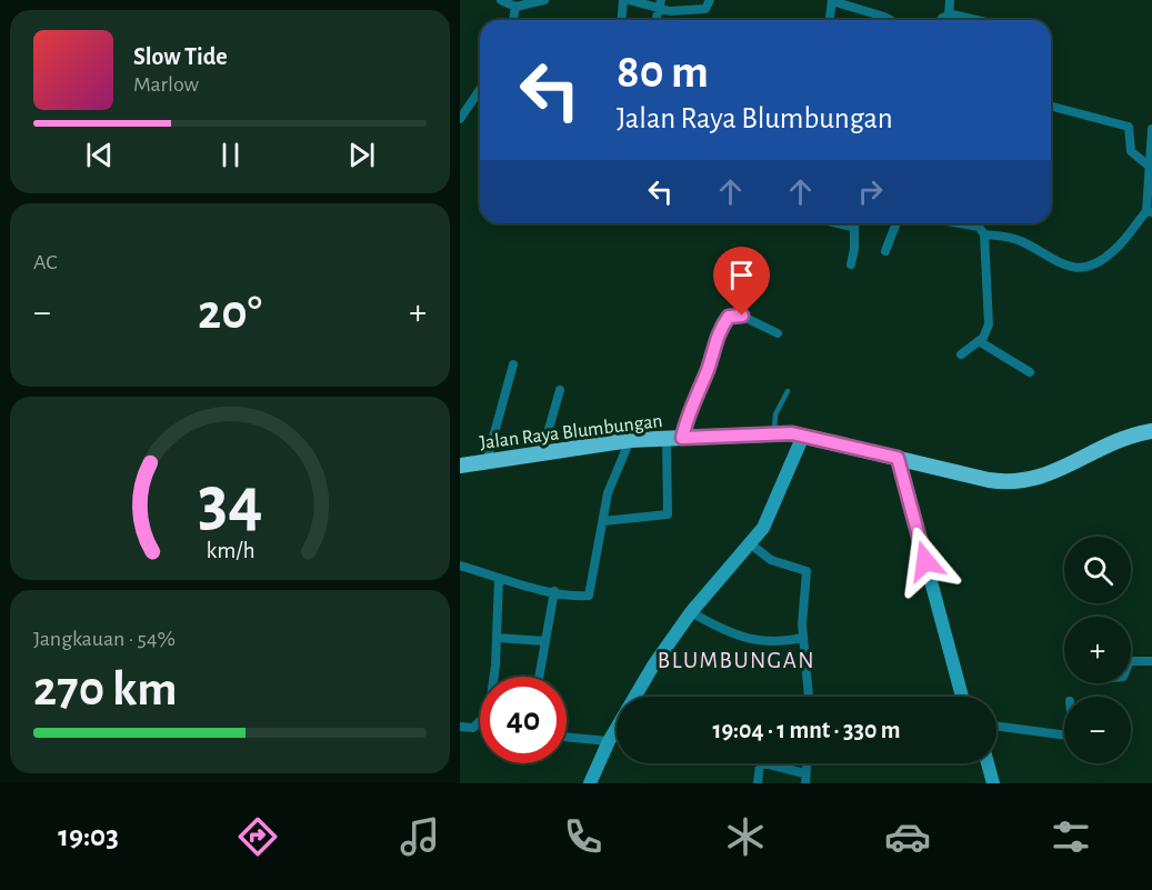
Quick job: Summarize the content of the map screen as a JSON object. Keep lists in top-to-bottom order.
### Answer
{
  "streets": {
    "main road": ["Jalan Raya Blumbungan"]
  },
  "districts": ["BLUMBUNGAN"],
  "page": {
    "turn": ["80 m", "Jalan Raya Blumbungan"],
    "song": ["Slow Tide", "Marlow"],
    "tile": [
      "AC",
      ["Jangkauan · 54%", "270 km"]
    ],
    "heat": ["−", "20°", "+"],
    "map_buttons": ["+", "−"],
    "limit": "40",
    "trip": "19:04 · 1 mnt · 330 m",
    "tabs": "19:03",
    "gauge": ["34", "km/h"]
  }
}
